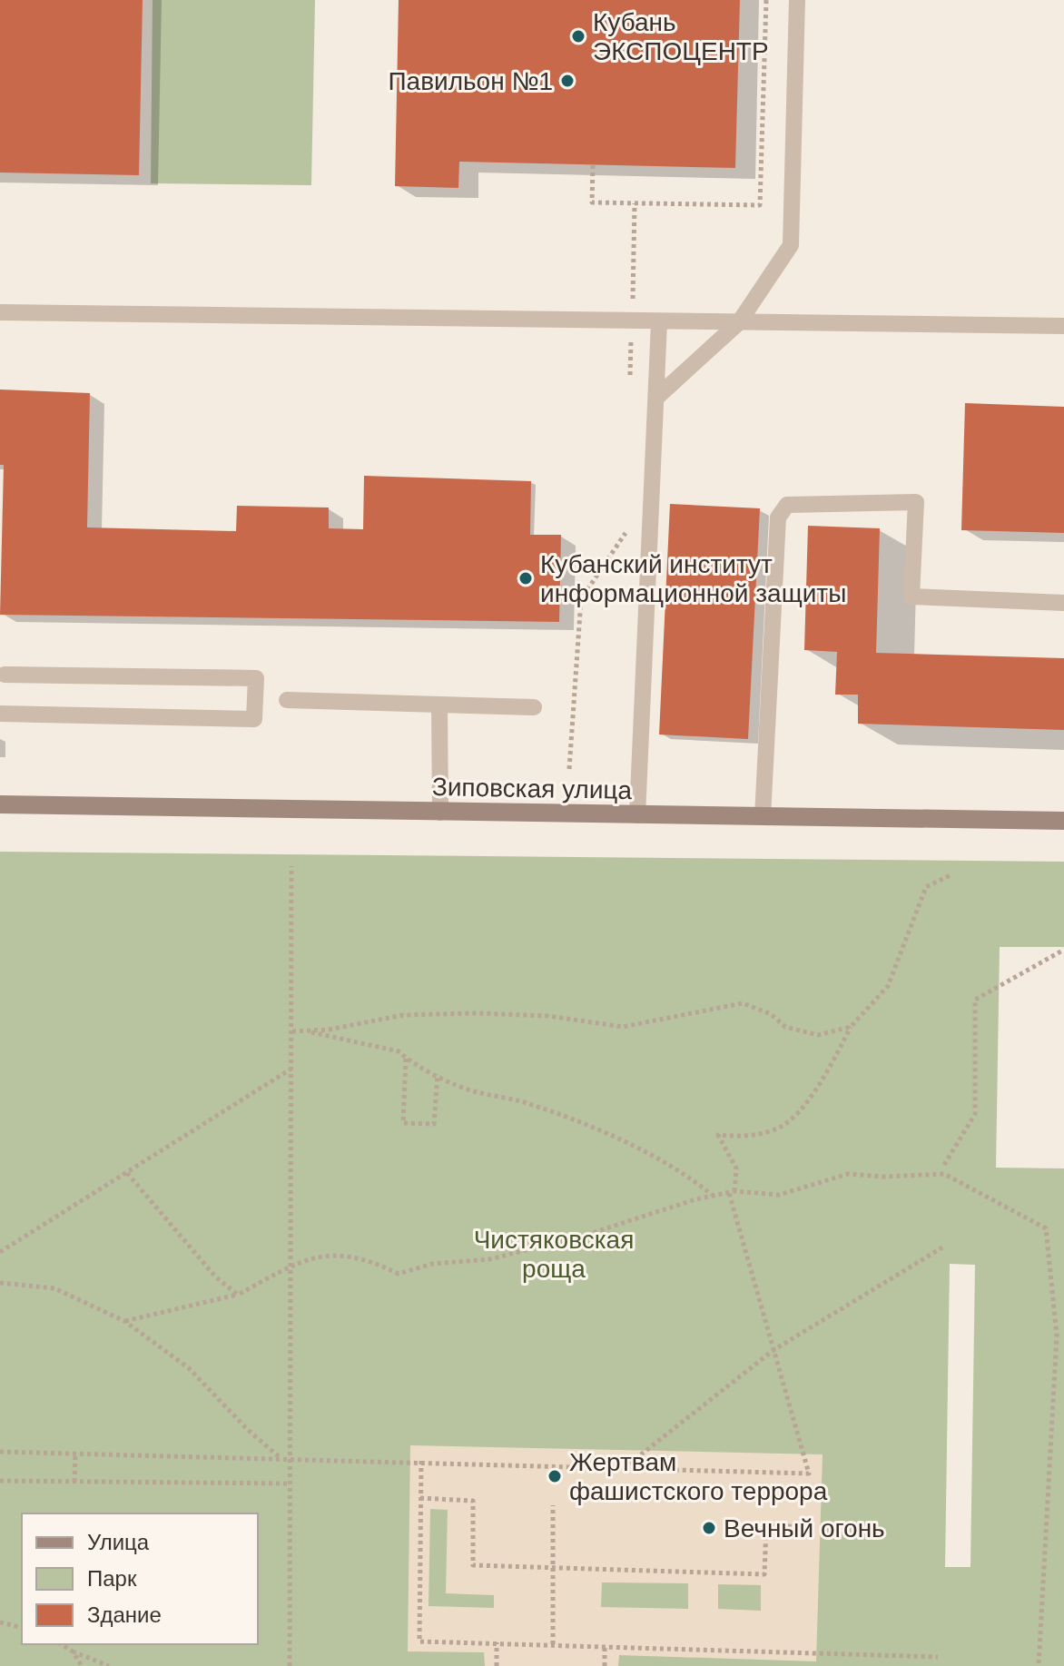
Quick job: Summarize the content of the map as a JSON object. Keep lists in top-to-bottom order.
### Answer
{
  "streets": {
    "street": ["Зиповская улица"]
  },
  "parks": ["Чистяковская роща"],
  "places": [
    "Кубань ЭКСПОЦЕНТР",
    "Павильон №1",
    "Кубанский институт информационной защиты",
    "Жертвам фашистского террора",
    "Вечный огонь"
  ],
  "legend": ["Улица", "Парк", "Здание"]
}
